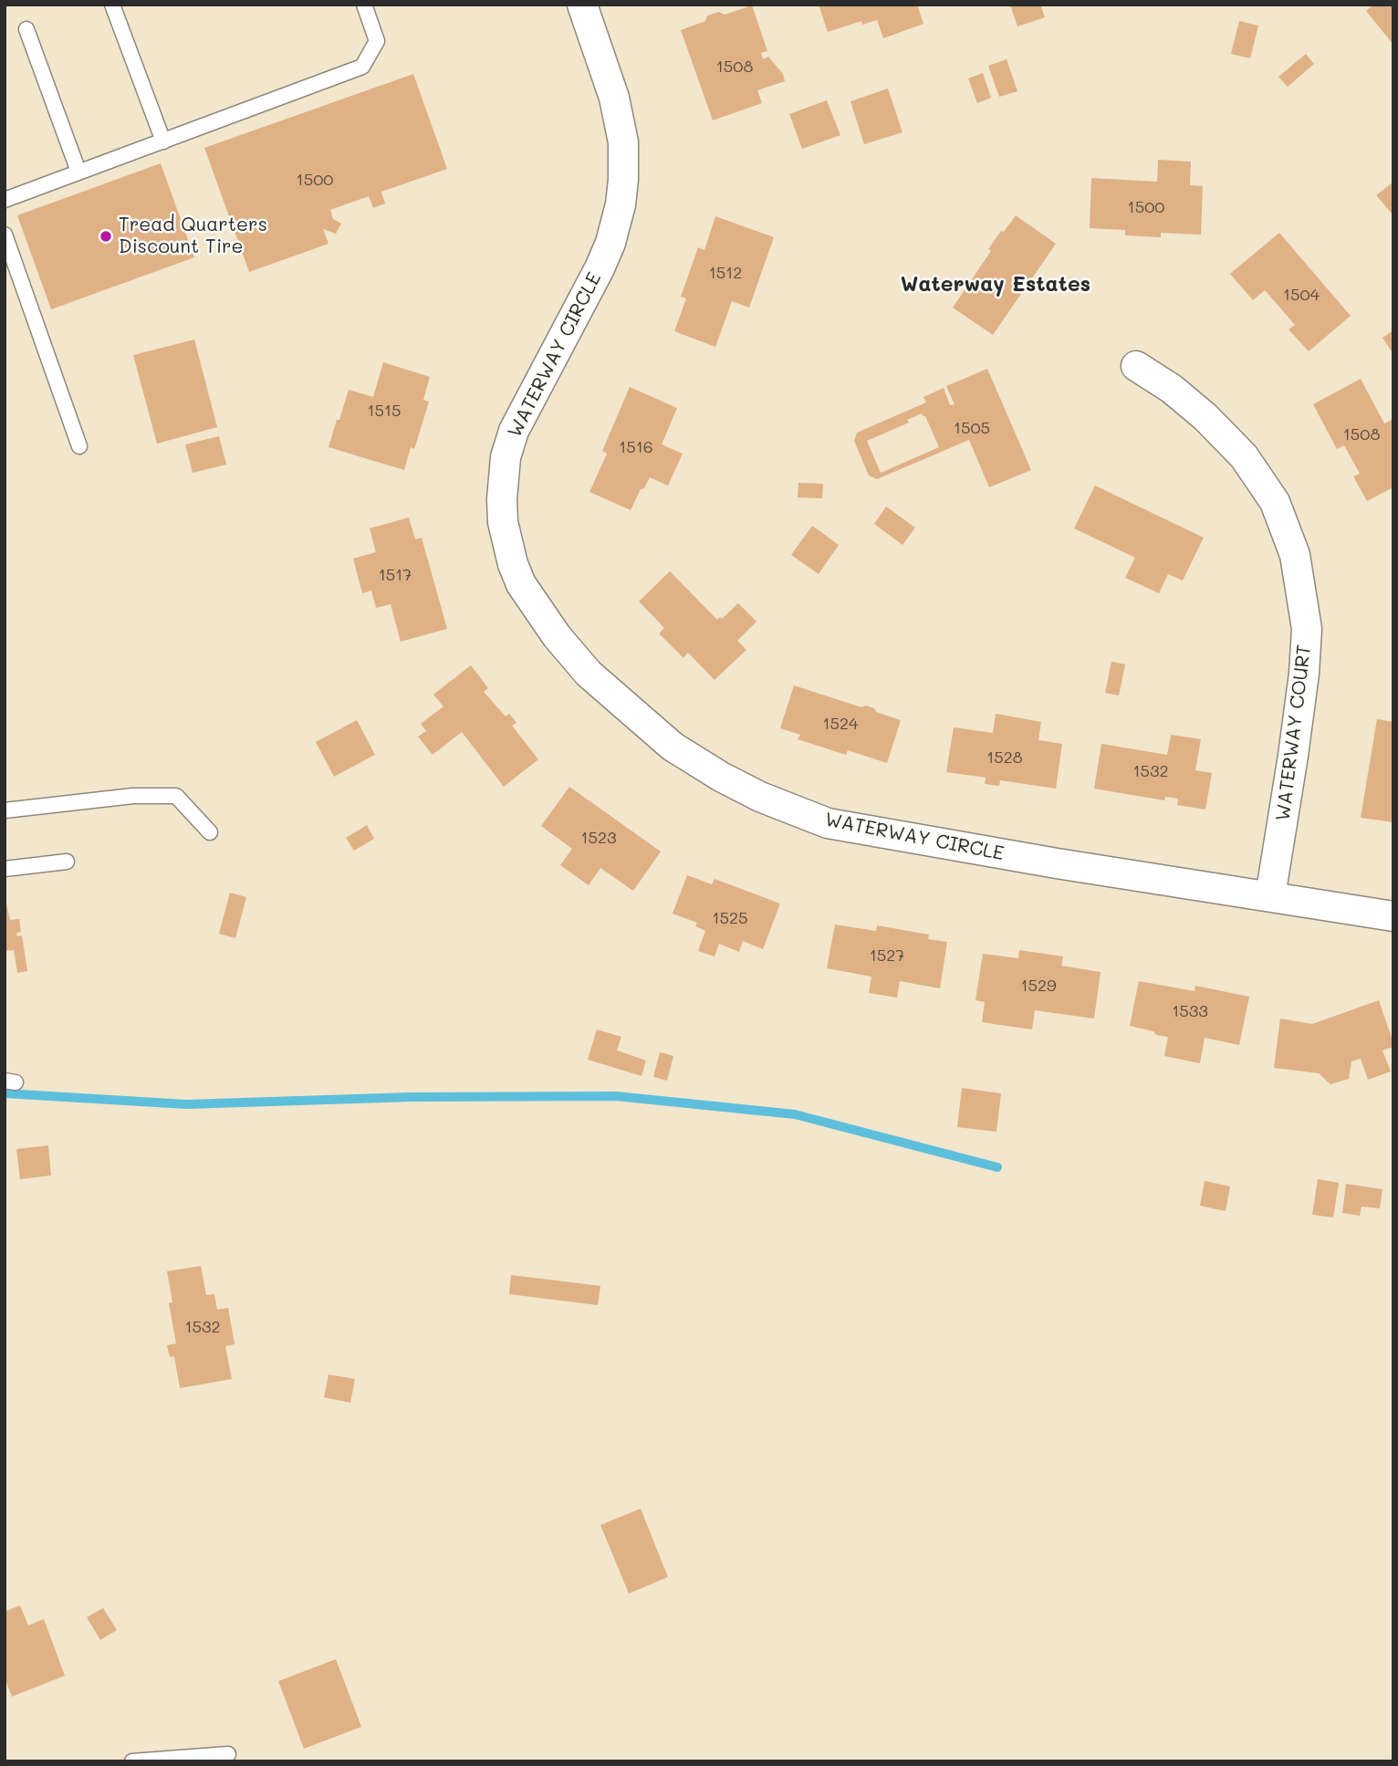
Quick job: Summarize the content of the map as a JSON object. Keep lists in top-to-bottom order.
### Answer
{
  "streets": {
    "street": ["WATERWAY CIRCLE", "WATERWAY COURT"]
  },
  "crossings": [
    ["WATERWAY CIRCLE", "WATERWAY COURT"]
  ],
  "districts": ["Waterway Estates"],
  "places": ["Tread Quarters Discount Tire"],
  "house_numbers": [
    "1508",
    "1500",
    "1500",
    "1512",
    "1504",
    "1515",
    "1505",
    "1508",
    "1516",
    "1517",
    "1524",
    "1528",
    "1532",
    "1523",
    "1525",
    "1527",
    "1529",
    "1533",
    "1532"
  ]
}
